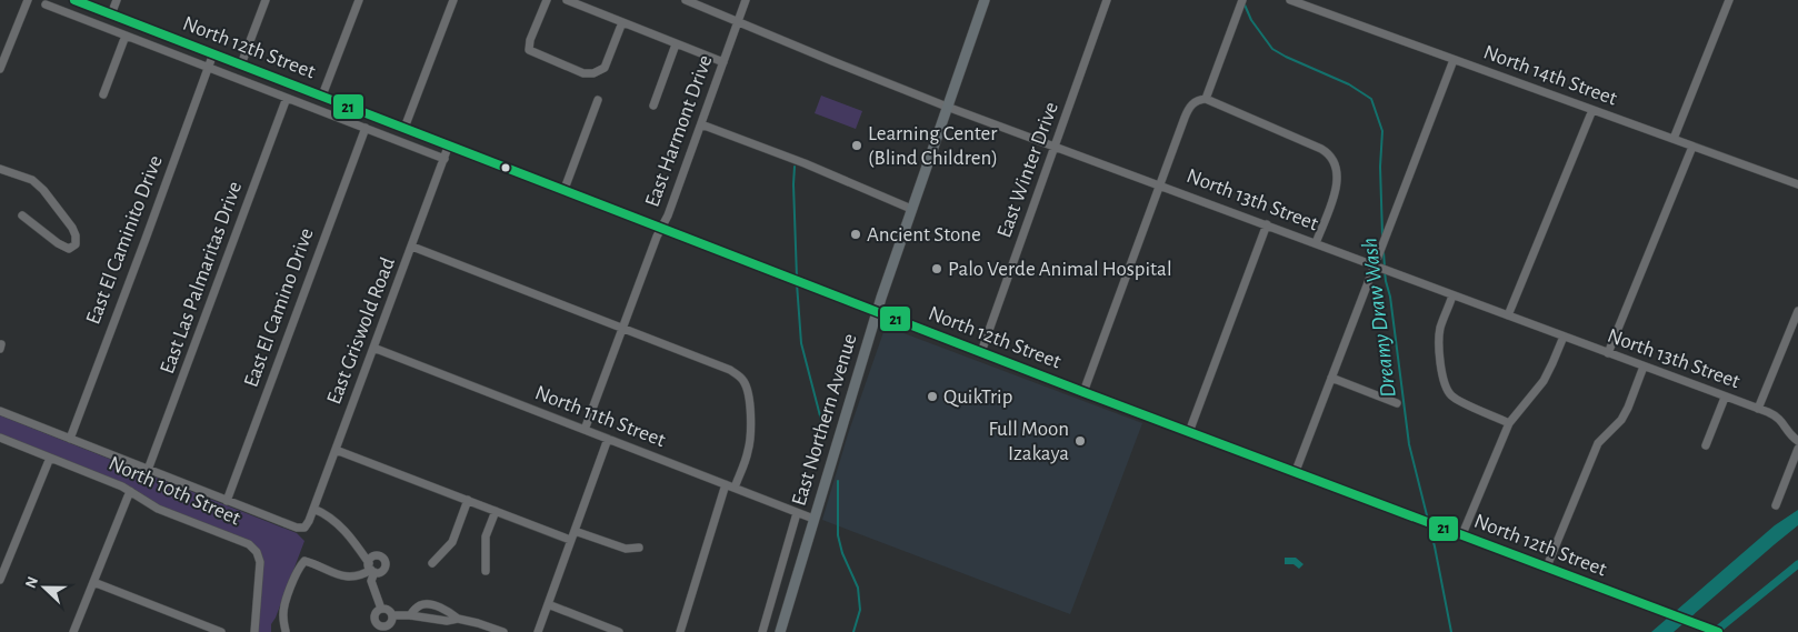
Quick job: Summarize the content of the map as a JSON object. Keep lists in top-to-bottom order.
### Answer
{
  "streets": {
    "main road": ["East Northern Avenue"],
    "street": [
      "North 12th Street",
      "North 14th Street",
      "East Harmont Drive",
      "East Winter Drive",
      "North 13th Street",
      "East El Caminito Drive",
      "East Las Palmaritas Drive",
      "East El Camino Drive",
      "East Griswold Road",
      "North 11th Street",
      "North 10th Street"
    ]
  },
  "crossings": [
    ["North 12th Street", "East Harmont Drive"],
    ["North 12th Street", "East Winter Drive"],
    ["North 12th Street", "East El Caminito Drive"],
    ["North 12th Street", "East Las Palmaritas Drive"],
    ["North 12th Street", "East El Camino Drive"],
    ["North 12th Street", "East Griswold Road"],
    ["North 12th Street", "East Northern Avenue"],
    ["East Harmont Drive", "North 13th Street"],
    ["East Harmont Drive", "North 11th Street"],
    ["East Winter Drive", "North 13th Street"],
    ["North 13th Street", "East Northern Avenue"],
    ["East El Caminito Drive", "North 10th Street"],
    ["East Las Palmaritas Drive", "North 10th Street"],
    ["East El Camino Drive", "North 10th Street"],
    ["East Griswold Road", "North 11th Street"],
    ["East Griswold Road", "North 10th Street"],
    ["North 11th Street", "East Northern Avenue"]
  ],
  "water": ["Dreamy Draw Wash"],
  "places": [
    "Learning Center (Blind Children)",
    "Ancient Stone",
    "Palo Verde Animal Hospital",
    "QuikTrip",
    "Full Moon Izakaya"
  ],
  "lines": ["transit line 21"],
  "north": "left"
}
